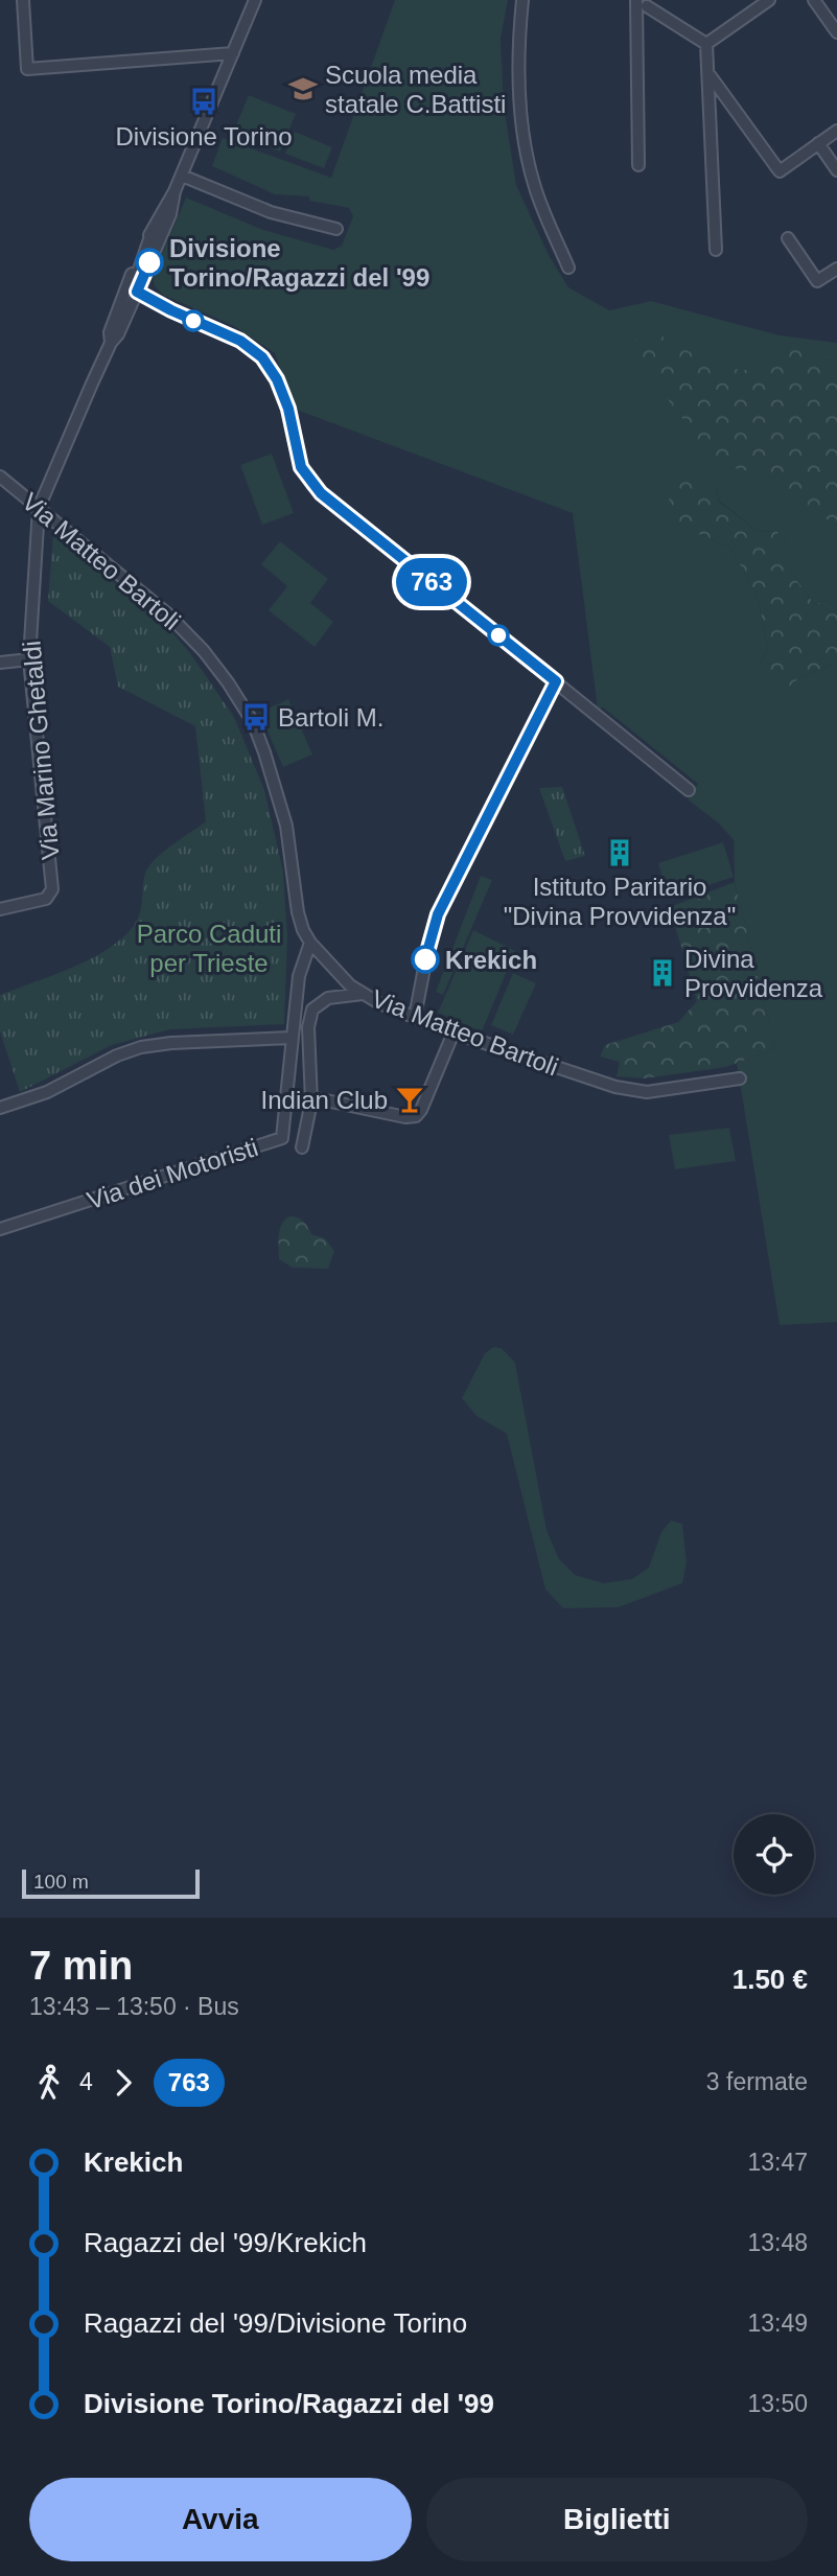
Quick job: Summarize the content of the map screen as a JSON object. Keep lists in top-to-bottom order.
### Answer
{
  "streets": {
    "street": ["Via Matteo Bartoli", "Via Marino Ghetaldi", "Via dei Motoristi"]
  },
  "crossings": [
    ["Via Matteo Bartoli", "Via Marino Ghetaldi"],
    ["Via Matteo Bartoli", "Via dei Motoristi"]
  ],
  "parks": ["Parco Caduti per Trieste"],
  "places": {
    "school or university": ["Scuola media statale C.Battisti"],
    "bus stop": ["Divisione Torino", "Bartoli M."],
    "other": ["Divisione Torino/Ragazzi del '99", "Krekich"],
    "building": ["Istituto Paritario \"Divina Provvidenza\"", "Divina Provvidenza"],
    "bar": ["Indian Club"]
  },
  "lines": ["bus line 763"],
  "scale_bar": "100 m",
  "page": {
    "on_map": "763",
    "scale": "100 m",
    "heading": ["7 min", "13:43 – 13:50 · Bus", "1.50 €"],
    "legs": ["4", "763", "3 fermate"],
    "list": [
      {
        "name": "Krekich",
        "value": "13:47"
      },
      {
        "name": "Ragazzi del '99/Krekich",
        "value": "13:48"
      },
      {
        "name": "Ragazzi del '99/Divisione Torino",
        "value": "13:49"
      },
      {
        "name": "Divisione Torino/Ragazzi del '99",
        "value": "13:50"
      }
    ],
    "buttons": ["Avvia", "Biglietti"]
  }
}
